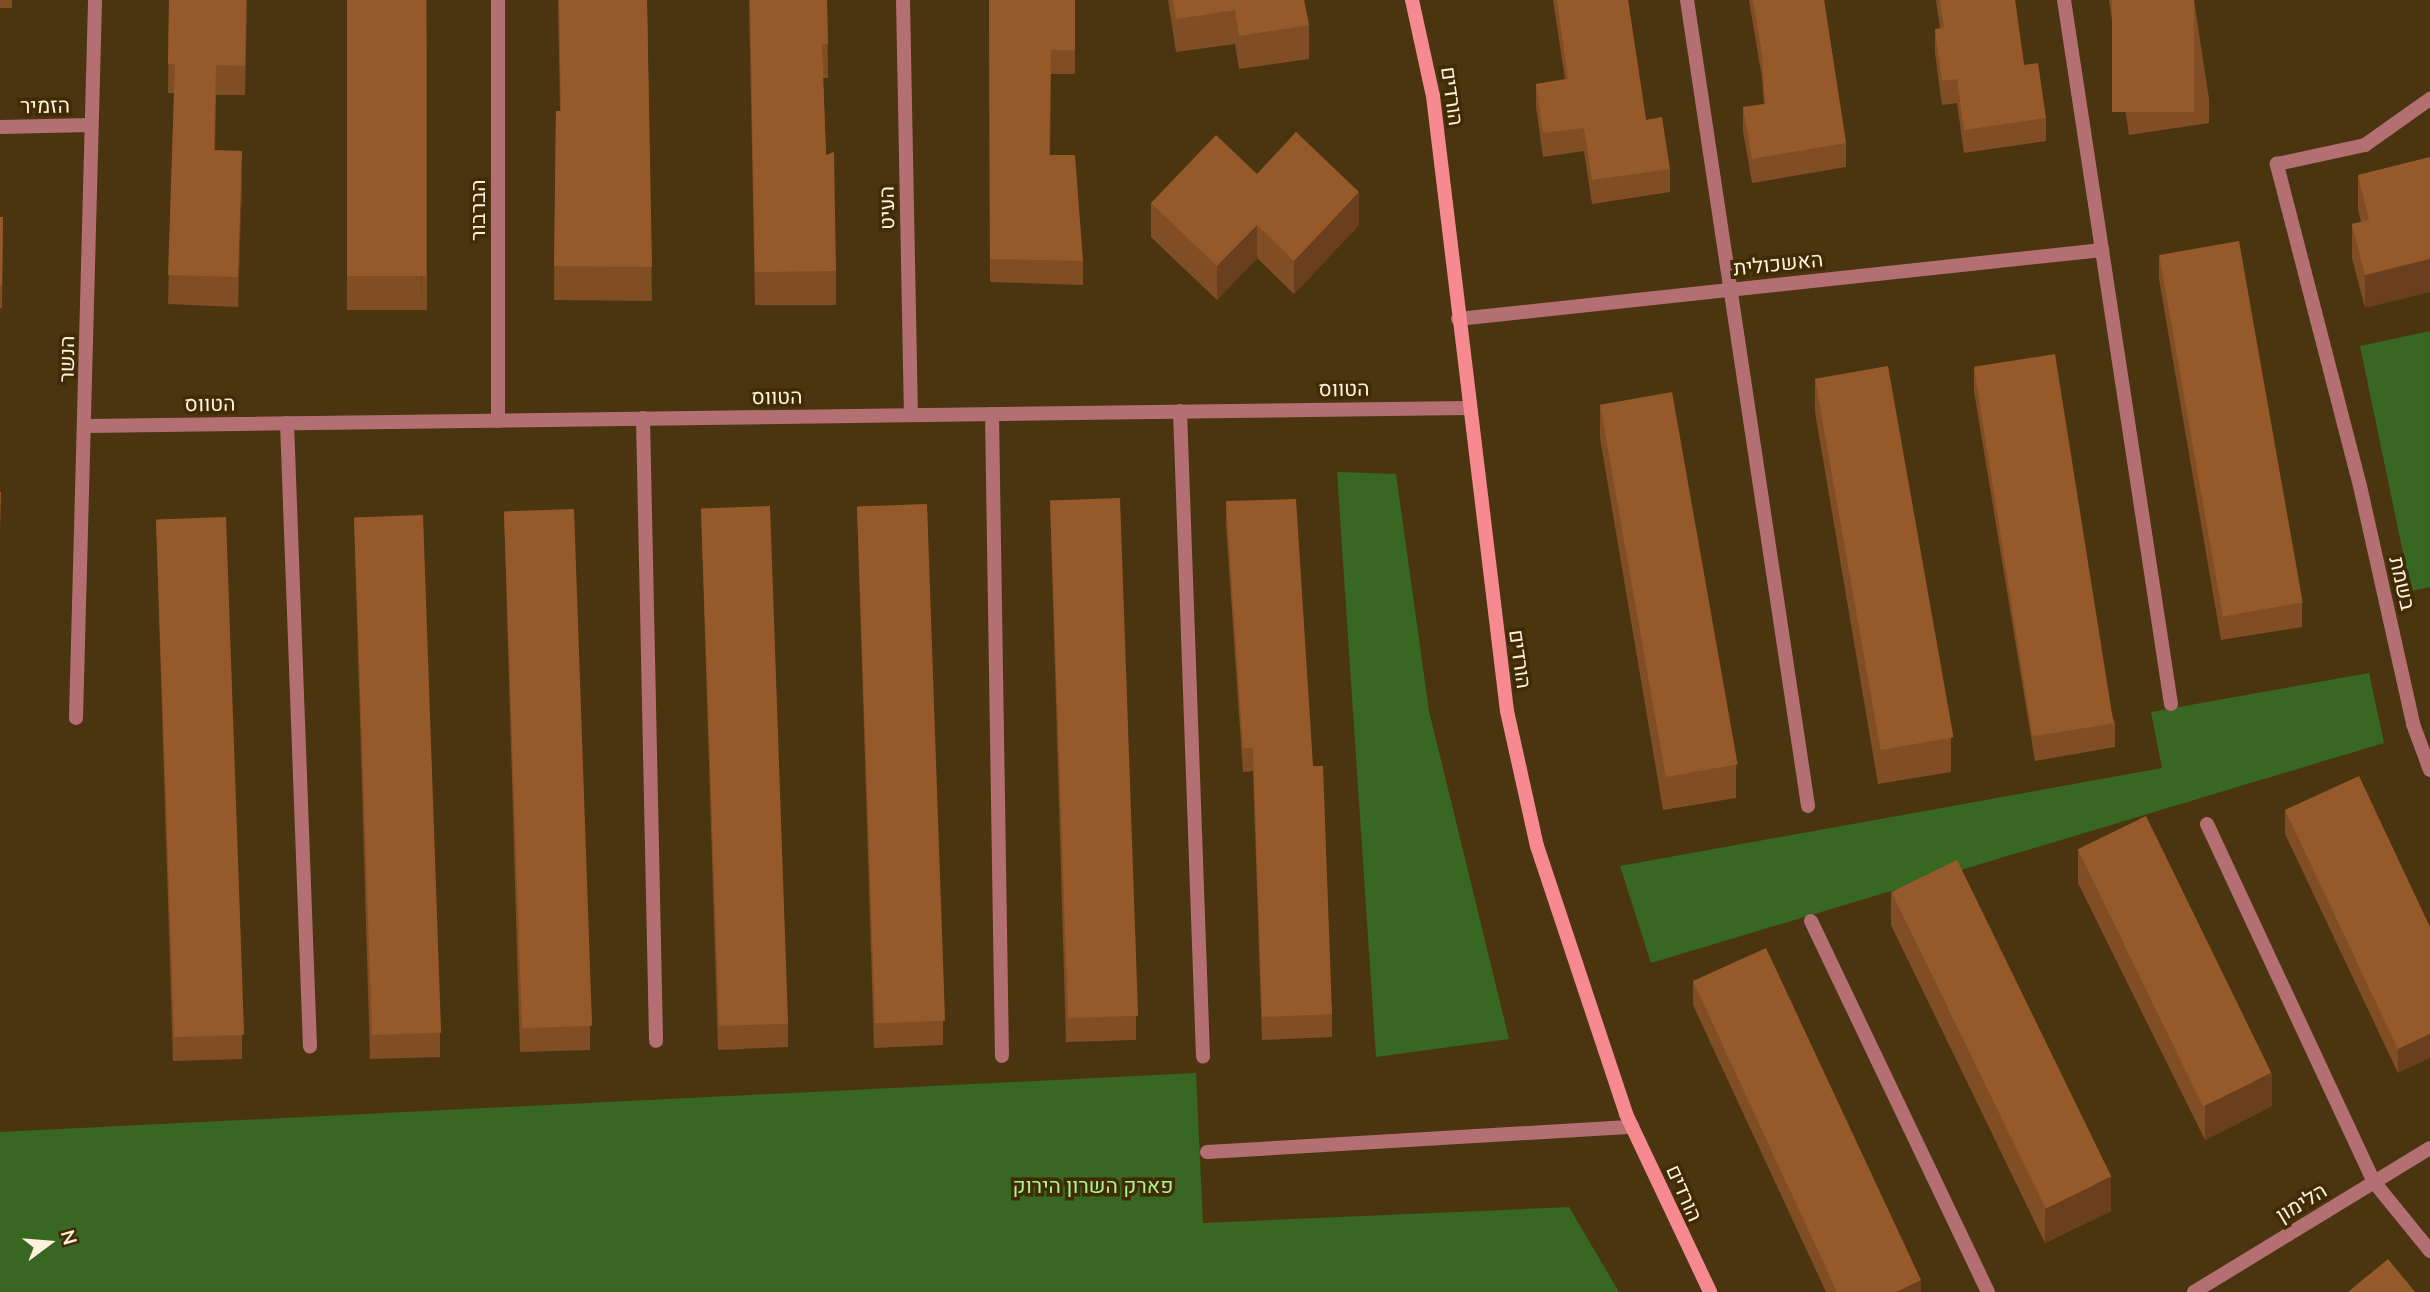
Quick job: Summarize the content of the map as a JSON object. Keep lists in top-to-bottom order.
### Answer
{
  "streets": {
    "street": [
      "הורדים",
      "הזמיר",
      "העיט",
      "הברבור",
      "האשכולית",
      "הנשר",
      "הטווס",
      "בשמת",
      "הלימון"
    ]
  },
  "crossings": [
    ["הורדים", "האשכולית"],
    ["הורדים", "הטווס"],
    ["הזמיר", "הנשר"],
    ["העיט", "הטווס"],
    ["הברבור", "הטווס"],
    ["הנשר", "הטווס"]
  ],
  "parks": ["פארק השרון הירוק"],
  "north": "right"
}
